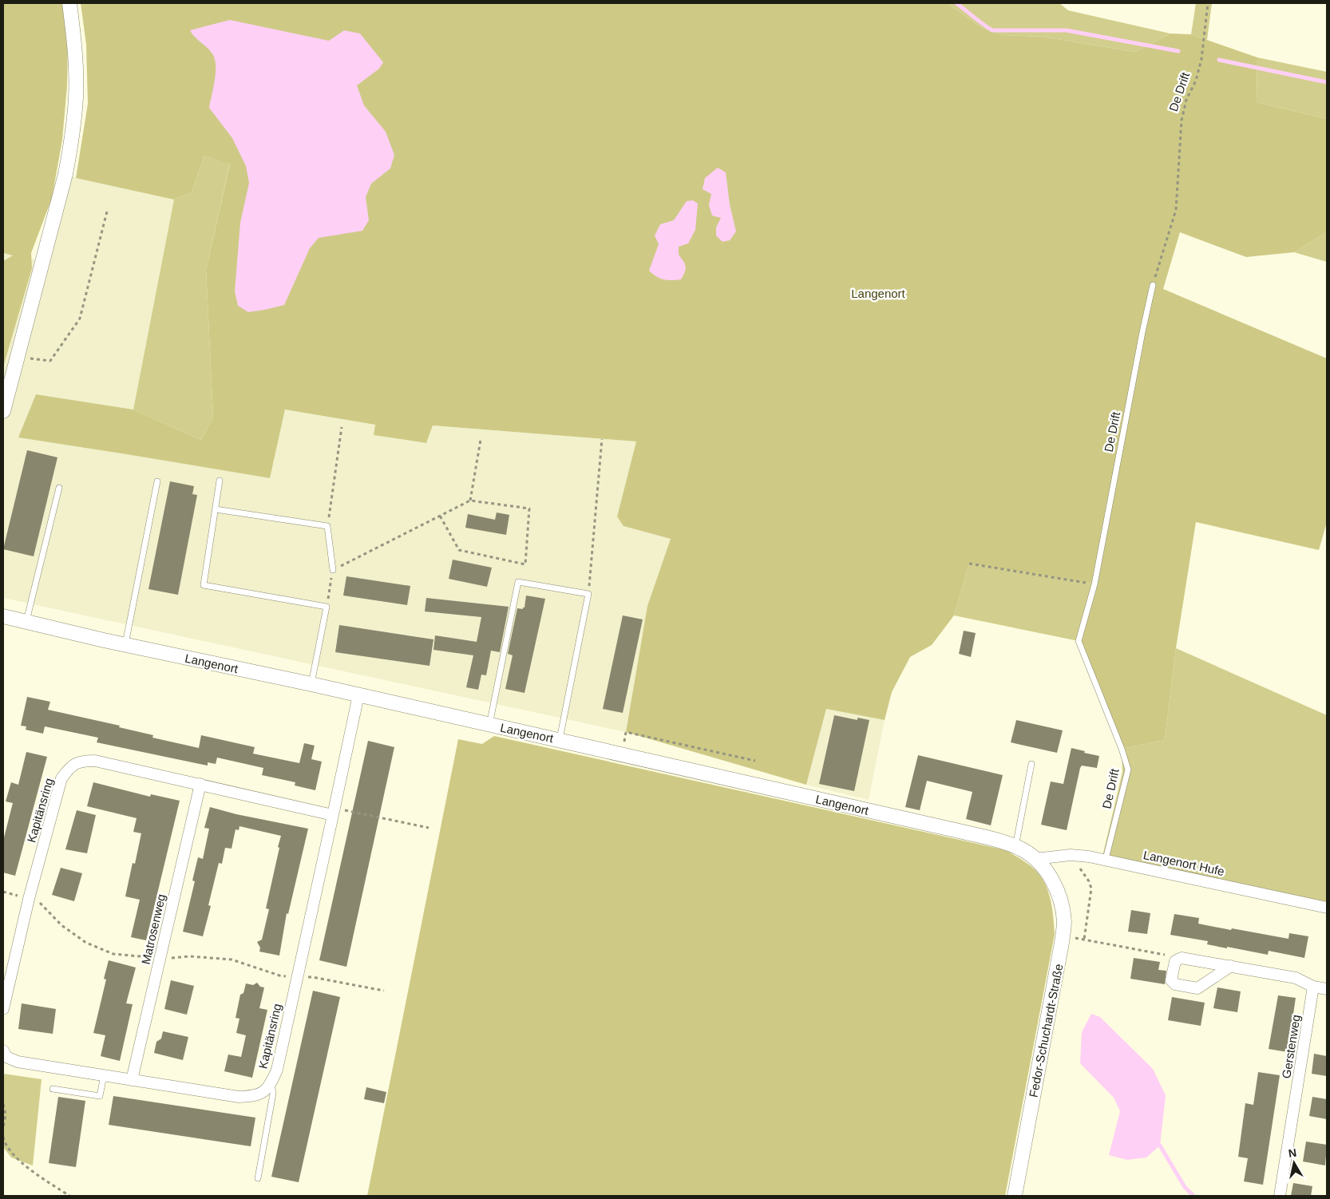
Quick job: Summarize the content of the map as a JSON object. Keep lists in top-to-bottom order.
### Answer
{
  "streets": {
    "street": [
      "Langenort",
      "Kapitänsring",
      "Langenort Hufe",
      "Matrosenweg",
      "Fedor-Schuchardt-Straße",
      "Gerstenweg"
    ],
    "lane": ["De Drift"]
  },
  "crossings": [
    ["De Drift", "Langenort Hufe"],
    ["Langenort", "Kapitänsring"],
    ["Langenort", "Langenort Hufe"],
    ["Langenort", "Fedor-Schuchardt-Straße"],
    ["Kapitänsring", "Matrosenweg"],
    ["Langenort Hufe", "Fedor-Schuchardt-Straße"]
  ],
  "parks": ["Langenort"],
  "north": "top"
}
